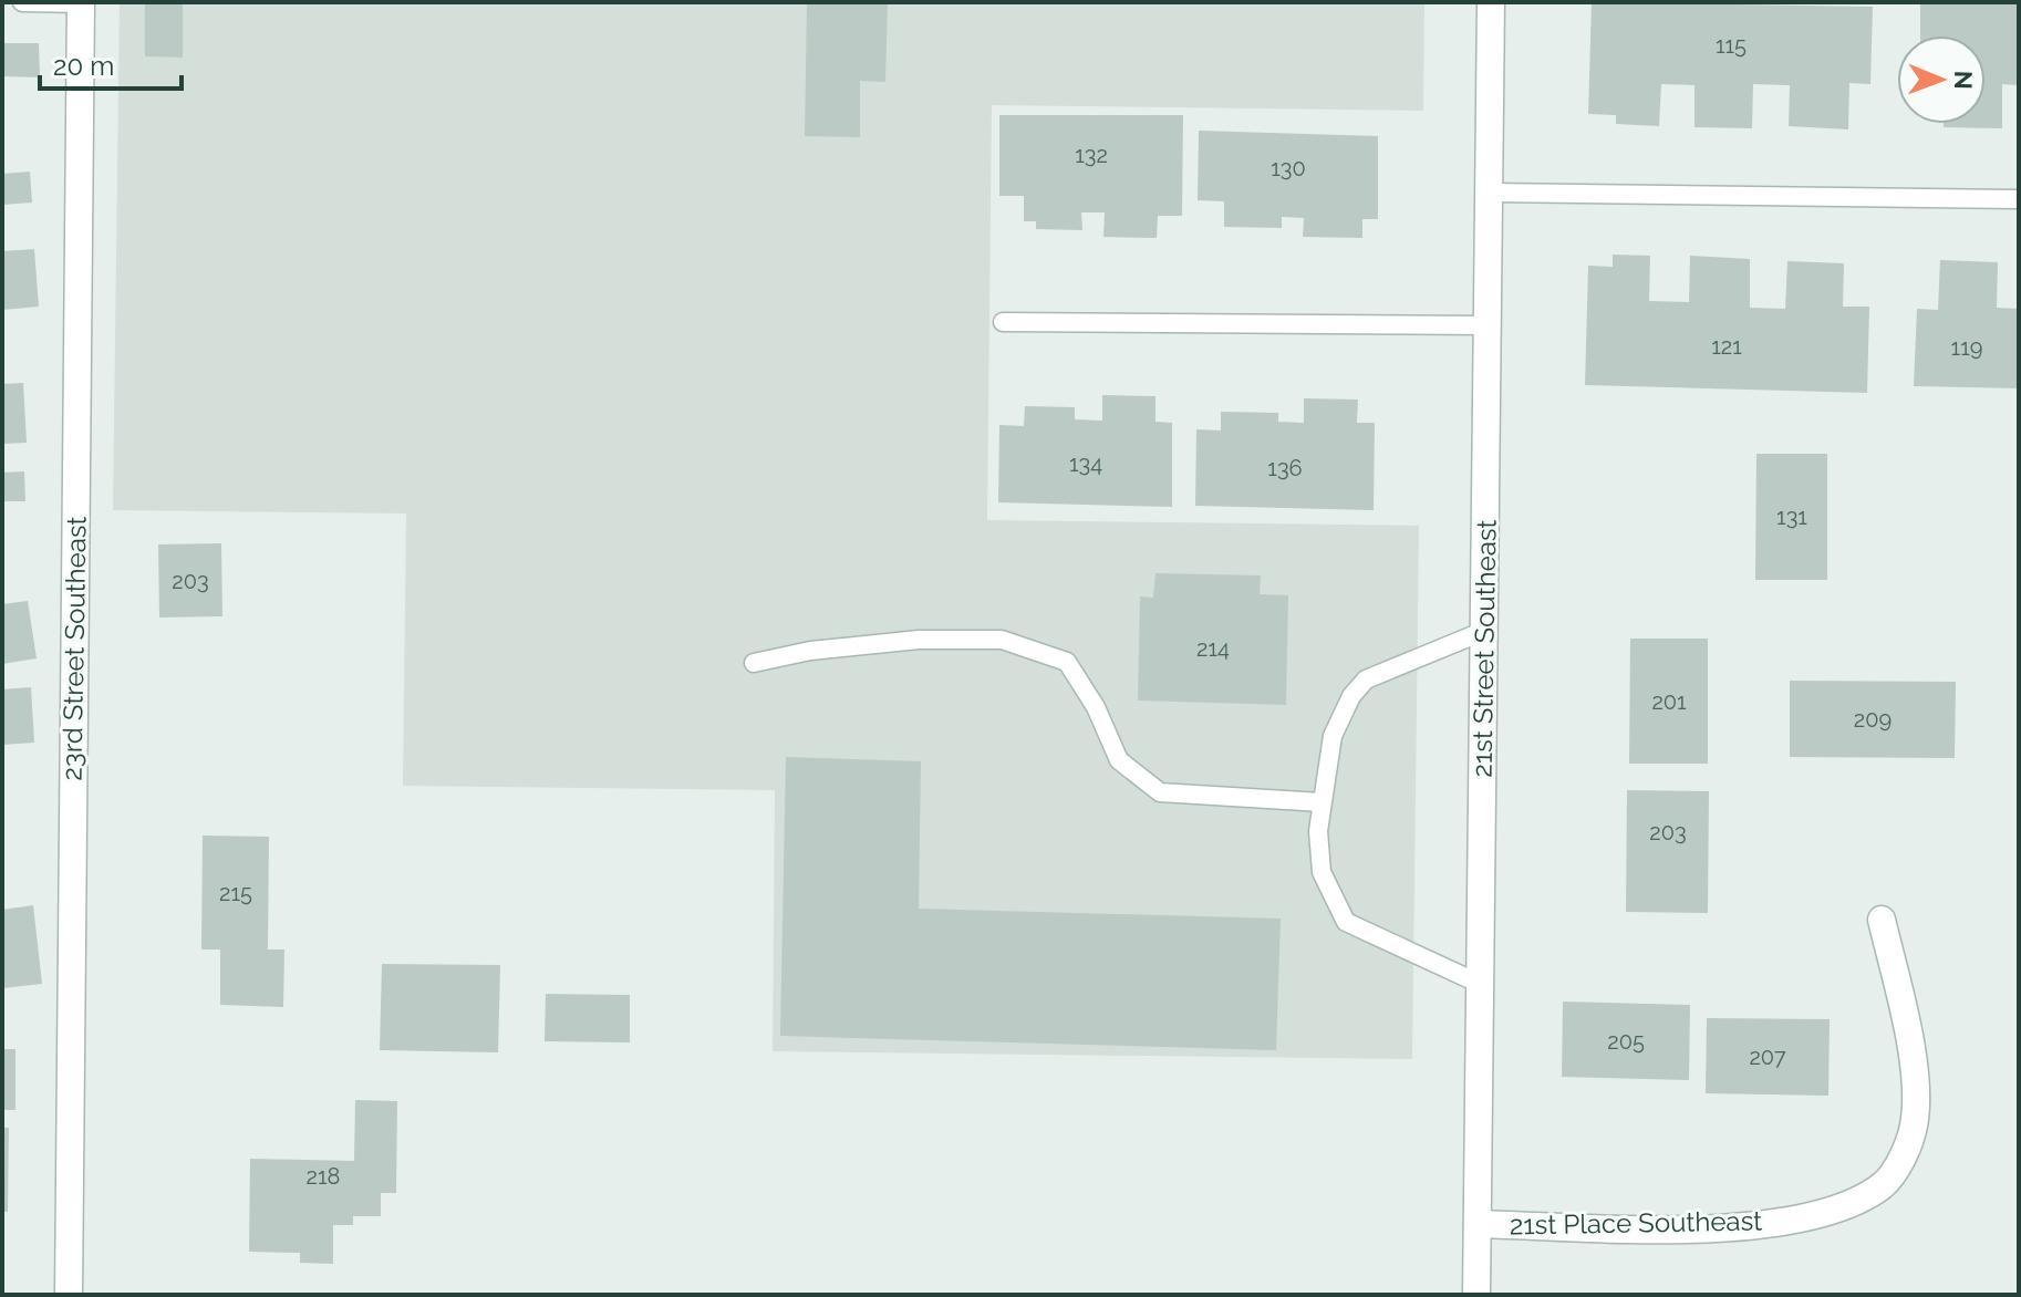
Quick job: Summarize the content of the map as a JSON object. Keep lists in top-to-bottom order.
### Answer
{
  "streets": {
    "street": ["23rd Street Southeast", "21st Street Southeast", "21st Place Southeast"]
  },
  "crossings": [
    ["21st Street Southeast", "21st Place Southeast"]
  ],
  "house_numbers": [
    "115",
    "132",
    "130",
    "121",
    "119",
    "134",
    "136",
    "131",
    "203",
    "214",
    "201",
    "209",
    "203",
    "215",
    "205",
    "207",
    "218"
  ],
  "scale_bar": "20 m",
  "north": "right"
}
